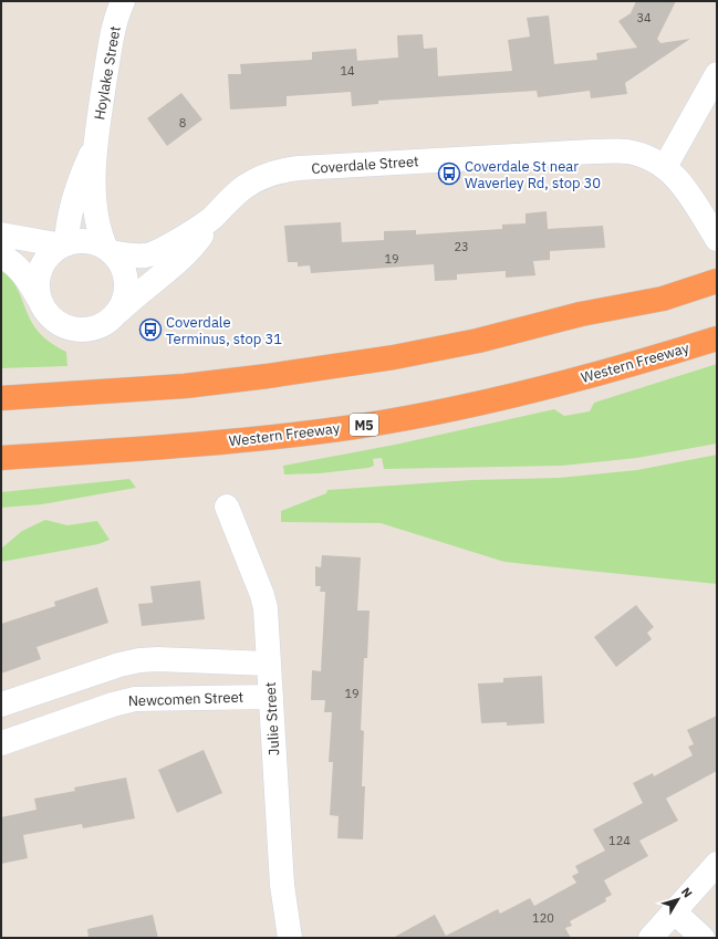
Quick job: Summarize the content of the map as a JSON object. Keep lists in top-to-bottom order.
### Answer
{
  "streets": {
    "highway": ["Western Freeway", "M5"],
    "street": [
      "Hoylake Street",
      "Coverdale Street",
      "Newcomen Street",
      "Julie Street"
    ]
  },
  "crossings": [
    ["Hoylake Street", "Coverdale Street"],
    ["Newcomen Street", "Julie Street"]
  ],
  "places": {
    "bus stop": ["Coverdale St near Waverley Rd, stop 30", "Coverdale Terminus, stop 31"]
  },
  "house_numbers": [
    "34",
    "14",
    "8",
    "23",
    "19",
    "19",
    "124",
    "120"
  ],
  "north": "top right"
}
